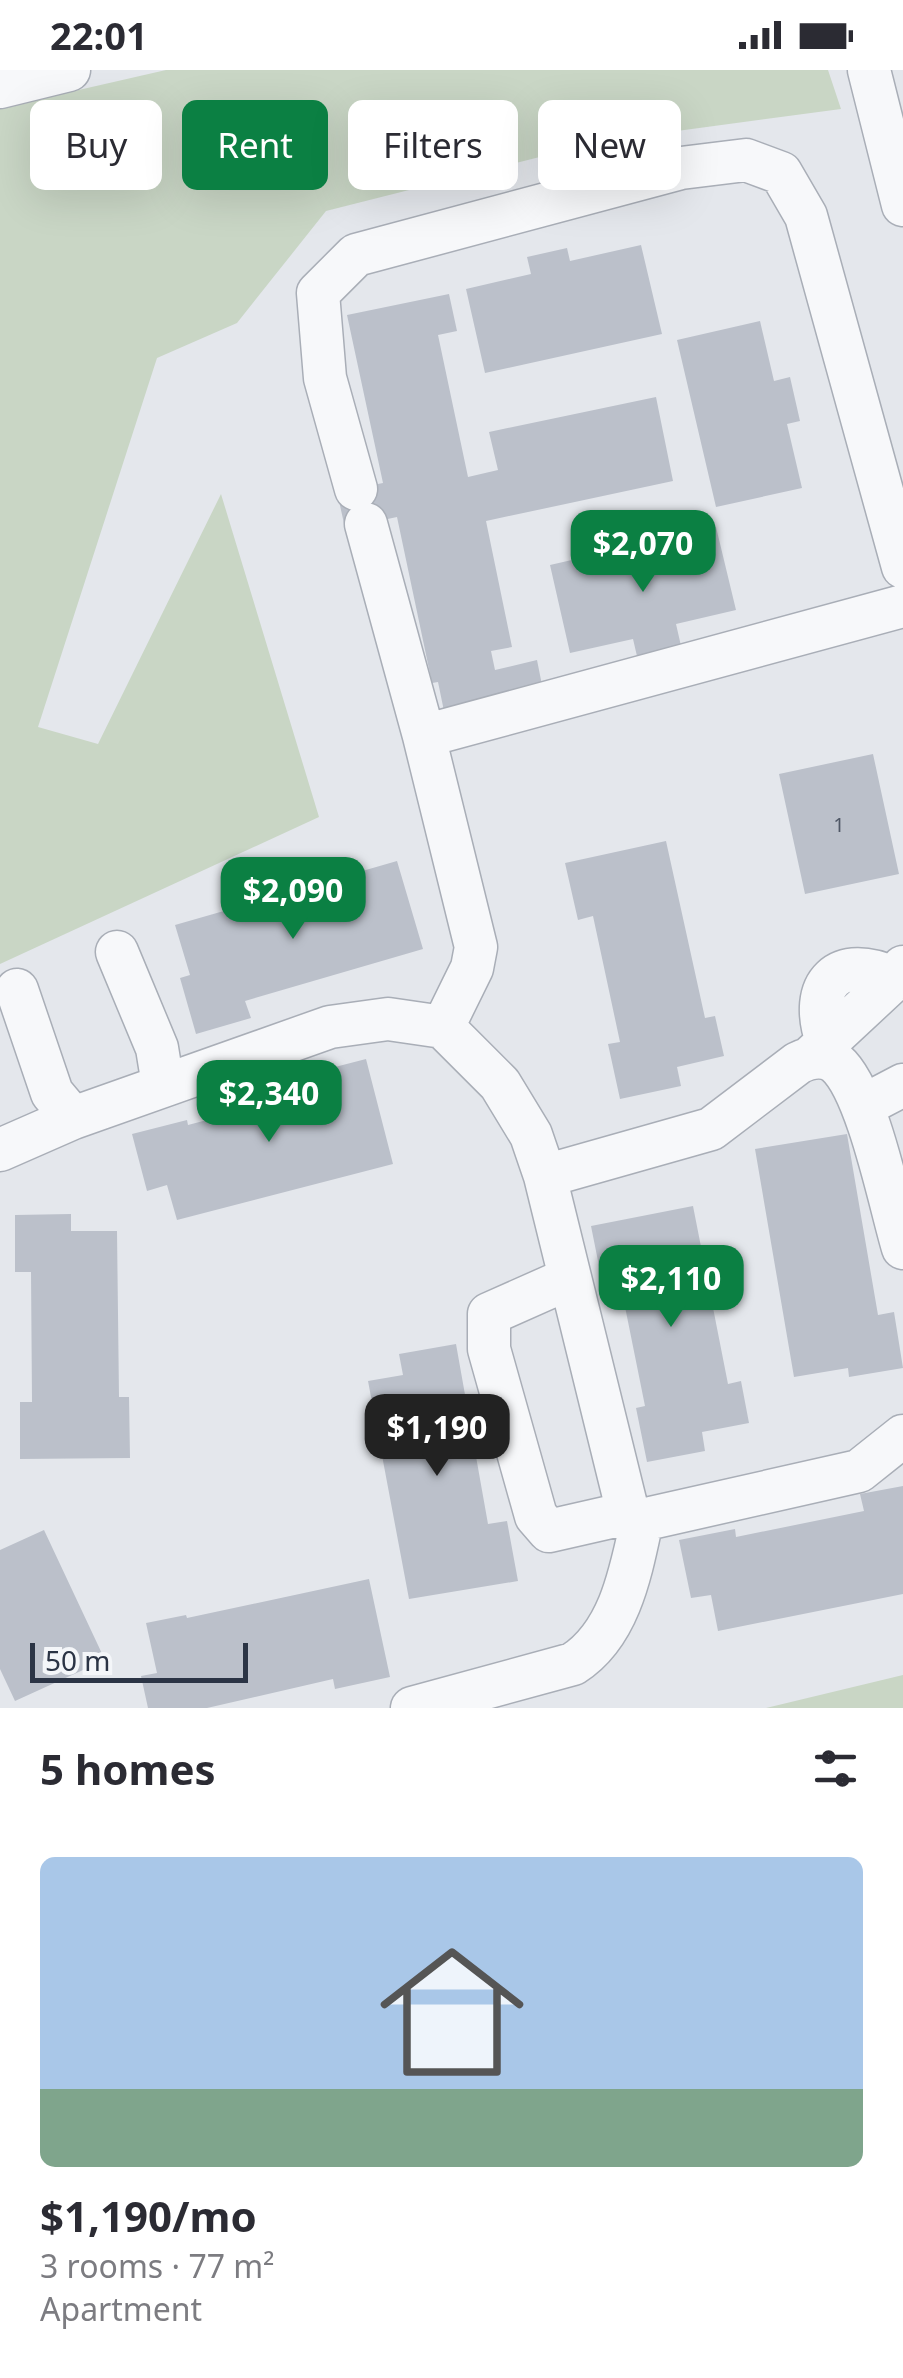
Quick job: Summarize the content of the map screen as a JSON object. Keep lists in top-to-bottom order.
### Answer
{
  "house_numbers": ["1"],
  "scale_bar": "50 m",
  "page": {
    "status": "22:01",
    "chip": [
      "Buy",
      "Rent",
      "Filters",
      "New"
    ],
    "price": [
      "$2,070",
      "$2,090",
      "$2,340",
      "$2,110",
      "$1,190"
    ],
    "scale": "50 m",
    "heading": "5 homes",
    "list": [
      {
        "name": "$1,190/mo",
        "note": "3 rooms · 77 m² · Apartment"
      }
    ]
  }
}
